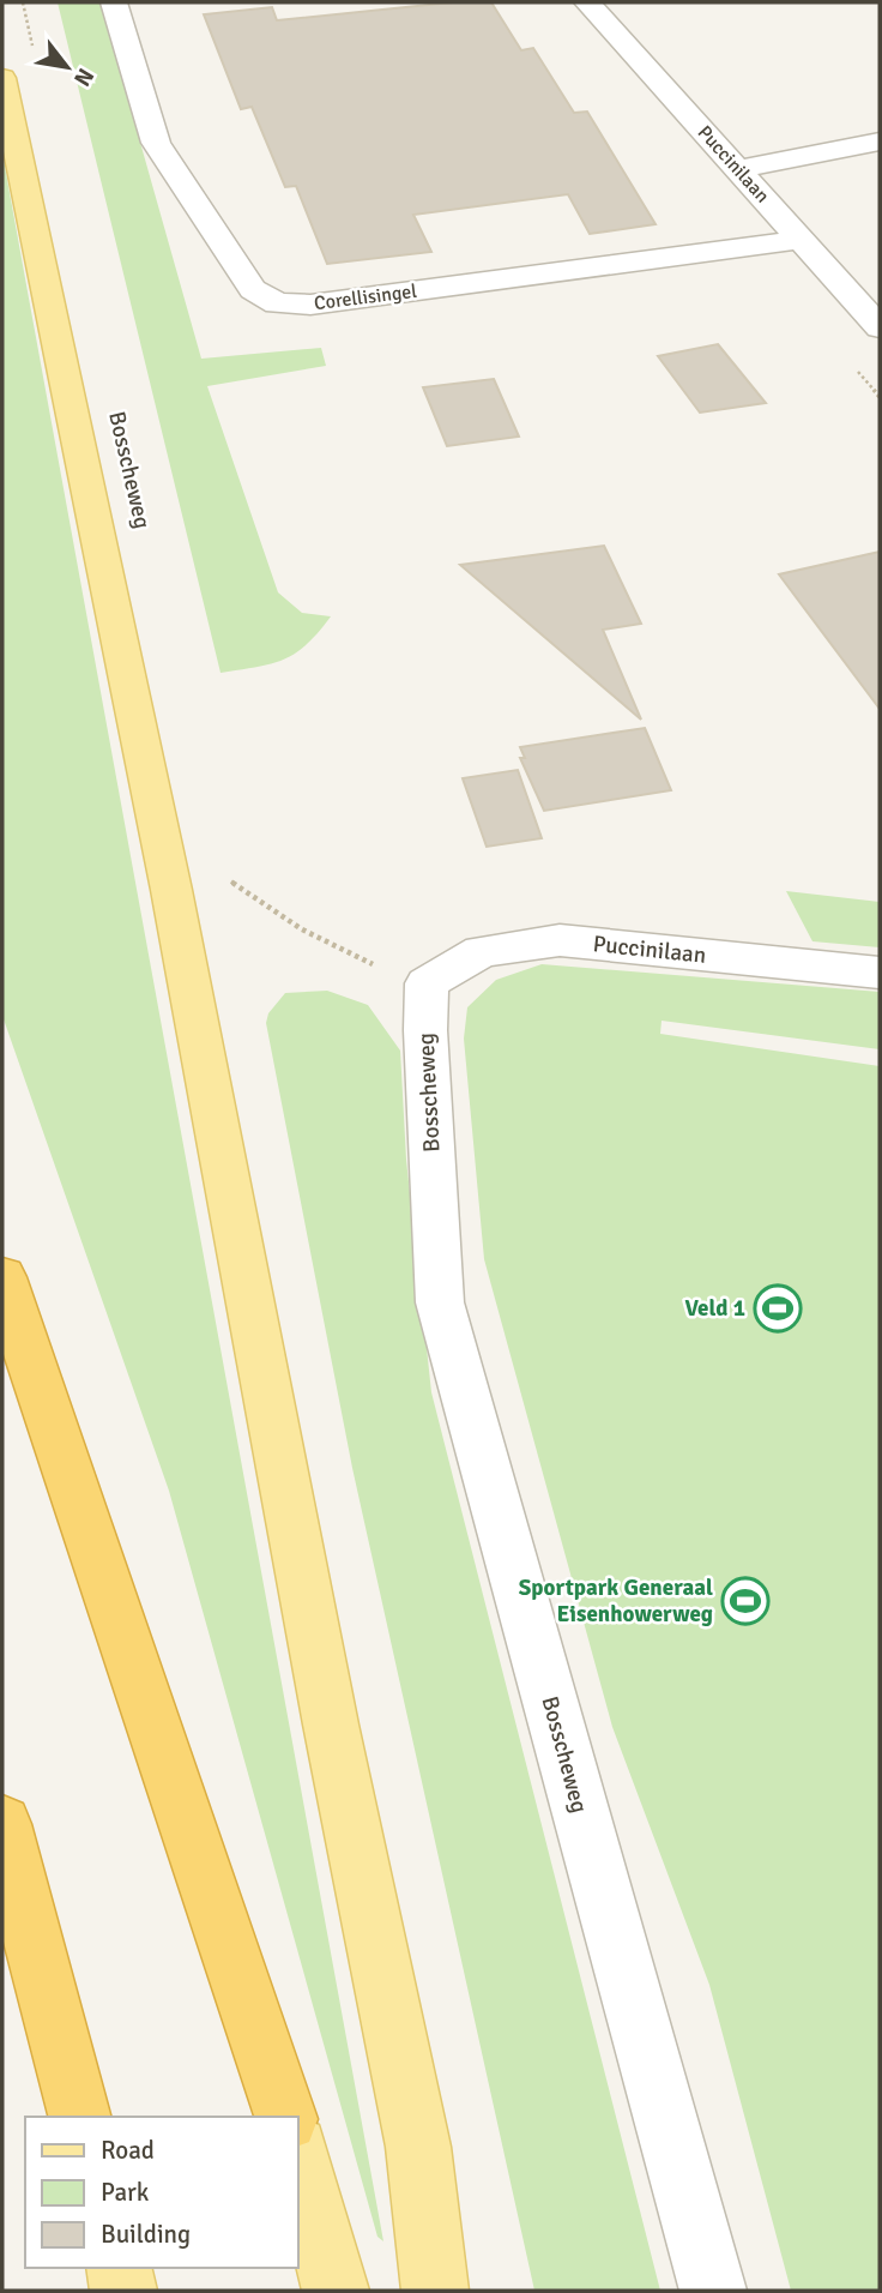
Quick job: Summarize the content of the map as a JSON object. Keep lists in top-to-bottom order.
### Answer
{
  "streets": {
    "street": ["Puccinilaan", "Corellisingel", "Bosscheweg"]
  },
  "crossings": [
    ["Puccinilaan", "Corellisingel"],
    ["Puccinilaan", "Bosscheweg"]
  ],
  "places": {
    "sports": ["Veld 1", "Sportpark Generaal Eisenhowerweg"]
  },
  "legend": ["Road", "Park", "Building"],
  "north": "bottom right"
}
